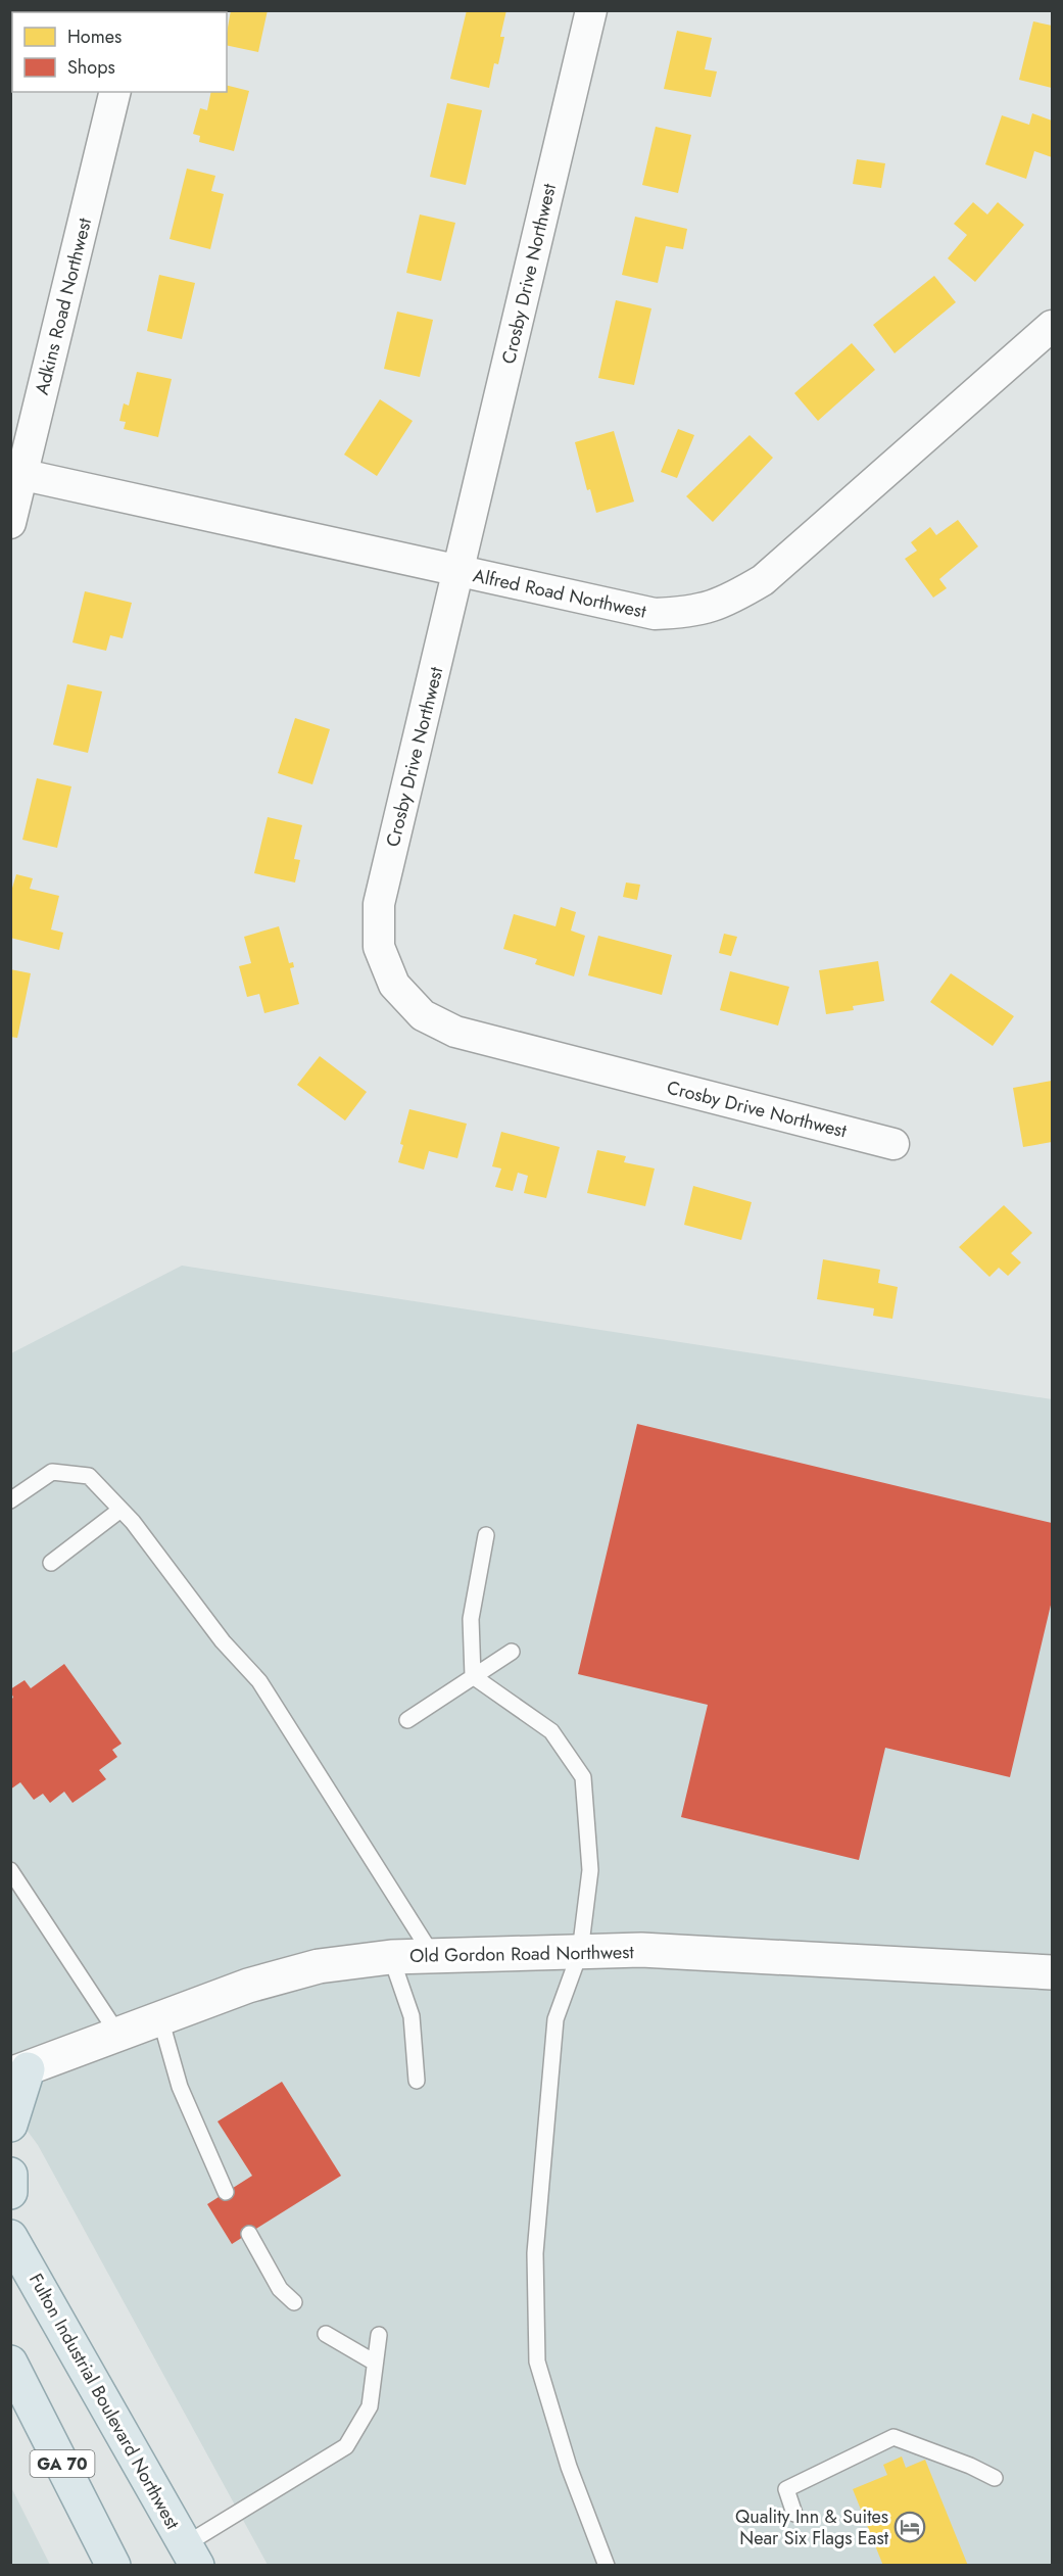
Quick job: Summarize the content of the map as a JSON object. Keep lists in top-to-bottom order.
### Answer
{
  "streets": {
    "main road": ["Old Gordon Road Northwest", "Fulton Industrial Boulevard Northwest", "GA 70"],
    "street": ["Crosby Drive Northwest", "Adkins Road Northwest", "Alfred Road Northwest"]
  },
  "crossings": [
    ["Crosby Drive Northwest", "Alfred Road Northwest"],
    ["Adkins Road Northwest", "Alfred Road Northwest"]
  ],
  "places": {
    "hotel": ["Quality Inn & Suites Near Six Flags East"]
  },
  "legend": ["Homes", "Shops"]
}
